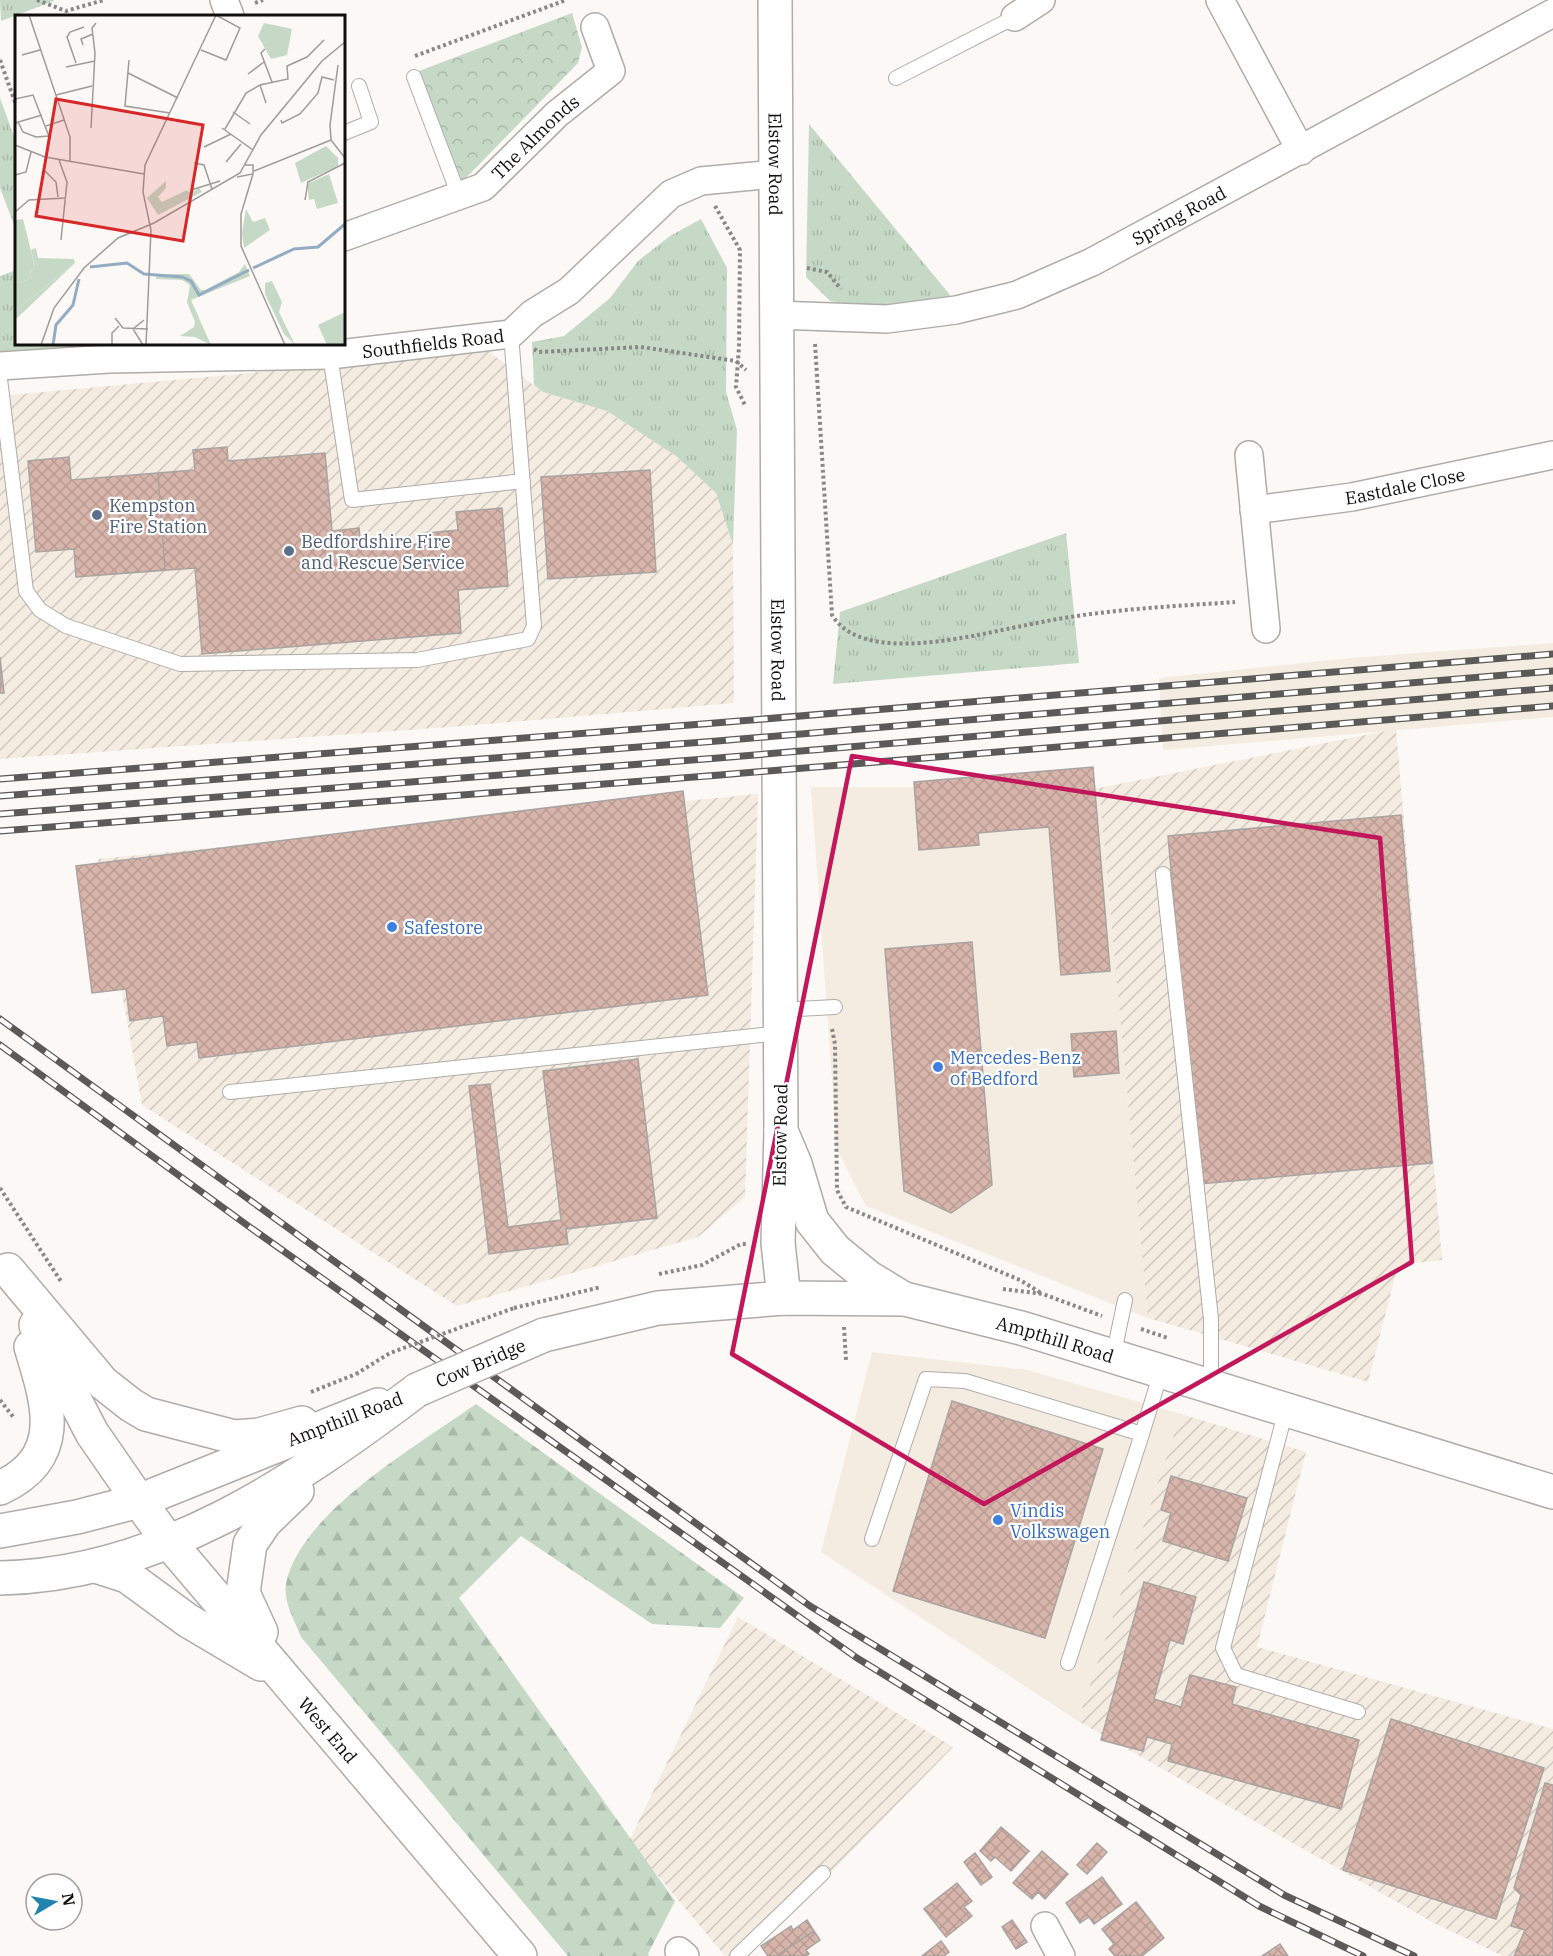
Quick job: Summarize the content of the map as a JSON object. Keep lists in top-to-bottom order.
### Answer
{
  "streets": {
    "main road": [
      "Elstow Road",
      "Ampthill Road",
      "Cow Bridge",
      "West End"
    ],
    "street": [
      "The Almonds",
      "Spring Road",
      "Southfields Road",
      "Eastdale Close"
    ]
  },
  "crossings": [
    ["Elstow Road", "Spring Road"],
    ["Elstow Road", "Southfields Road"],
    ["Elstow Road", "Ampthill Road"],
    ["Ampthill Road", "Cow Bridge"],
    ["Ampthill Road", "West End"]
  ],
  "places": [
    "Kempston Fire Station",
    "Bedfordshire Fire and Rescue Service",
    "Safestore",
    "Mercedes-Benz of Bedford",
    "Vindis Volkswagen"
  ],
  "north": "right"
}
